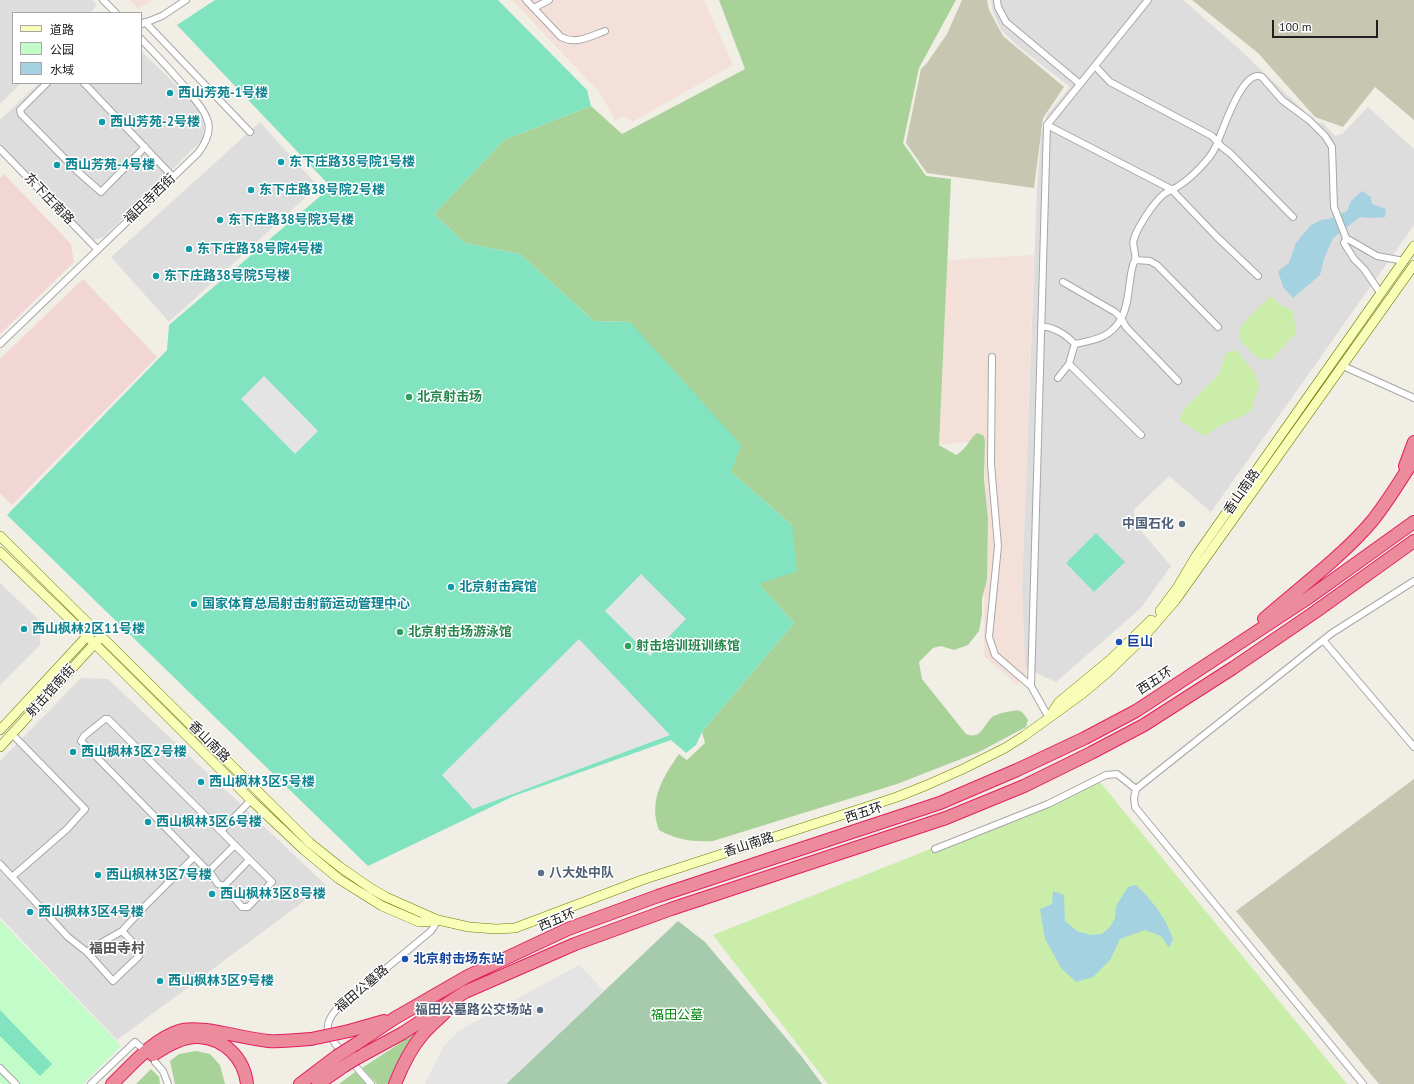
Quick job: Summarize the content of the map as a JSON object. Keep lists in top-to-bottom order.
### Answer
{
  "streets": {
    "highway": ["西五环"],
    "main road": ["香山南路", "射击馆南街"],
    "street": ["东下庄南路", "福田寺西街", "福田公墓路"]
  },
  "crossings": [
    ["东下庄南路", "福田寺西街"],
    ["香山南路", "射击馆南街"],
    ["香山南路", "福田公墓路"]
  ],
  "districts": ["福田寺村"],
  "parks": ["福田公墓"],
  "places": [
    "西山芳苑-1号楼",
    "西山芳苑-2号楼",
    "东下庄路38号院1号楼",
    "西山芳苑-4号楼",
    "东下庄路38号院2号楼",
    "东下庄路38号院3号楼",
    "东下庄路38号院4号楼",
    "东下庄路38号院5号楼",
    "北京射击场",
    "中国石化",
    "北京射击宾馆",
    "国家体育总局射击射箭运动管理中心",
    "西山枫林2区11号楼",
    "北京射击场游泳馆",
    "巨山",
    "射击培训班训练馆",
    "西山枫林3区2号楼",
    "西山枫林3区5号楼",
    "西山枫林3区6号楼",
    "八大处中队",
    "西山枫林3区7号楼",
    "西山枫林3区8号楼",
    "西山枫林3区4号楼",
    "北京射击场东站",
    "西山枫林3区9号楼",
    "福田公墓路公交场站"
  ],
  "legend": ["道路", "公园", "水域"],
  "scale_bar": "100 m"
}
